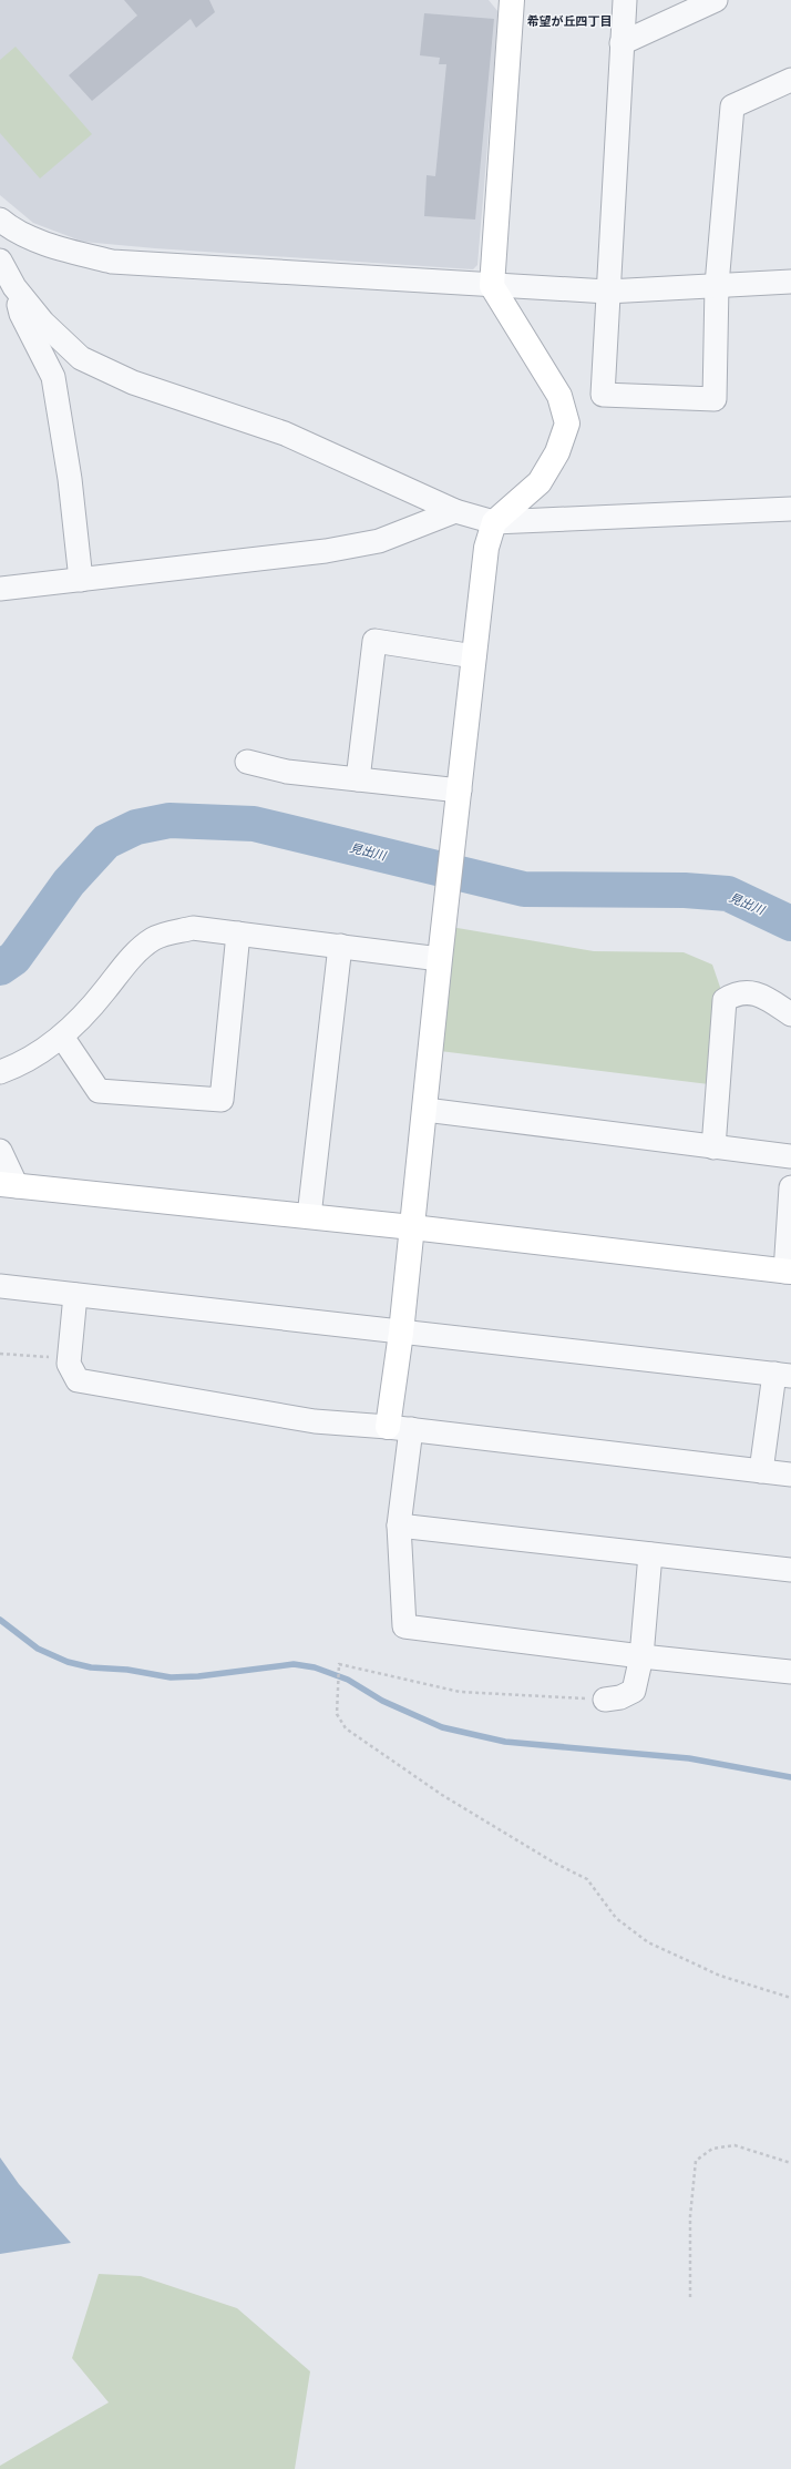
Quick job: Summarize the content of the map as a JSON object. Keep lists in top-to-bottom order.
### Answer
{
  "districts": ["希望が丘四丁目"],
  "water": ["見出川"]
}
